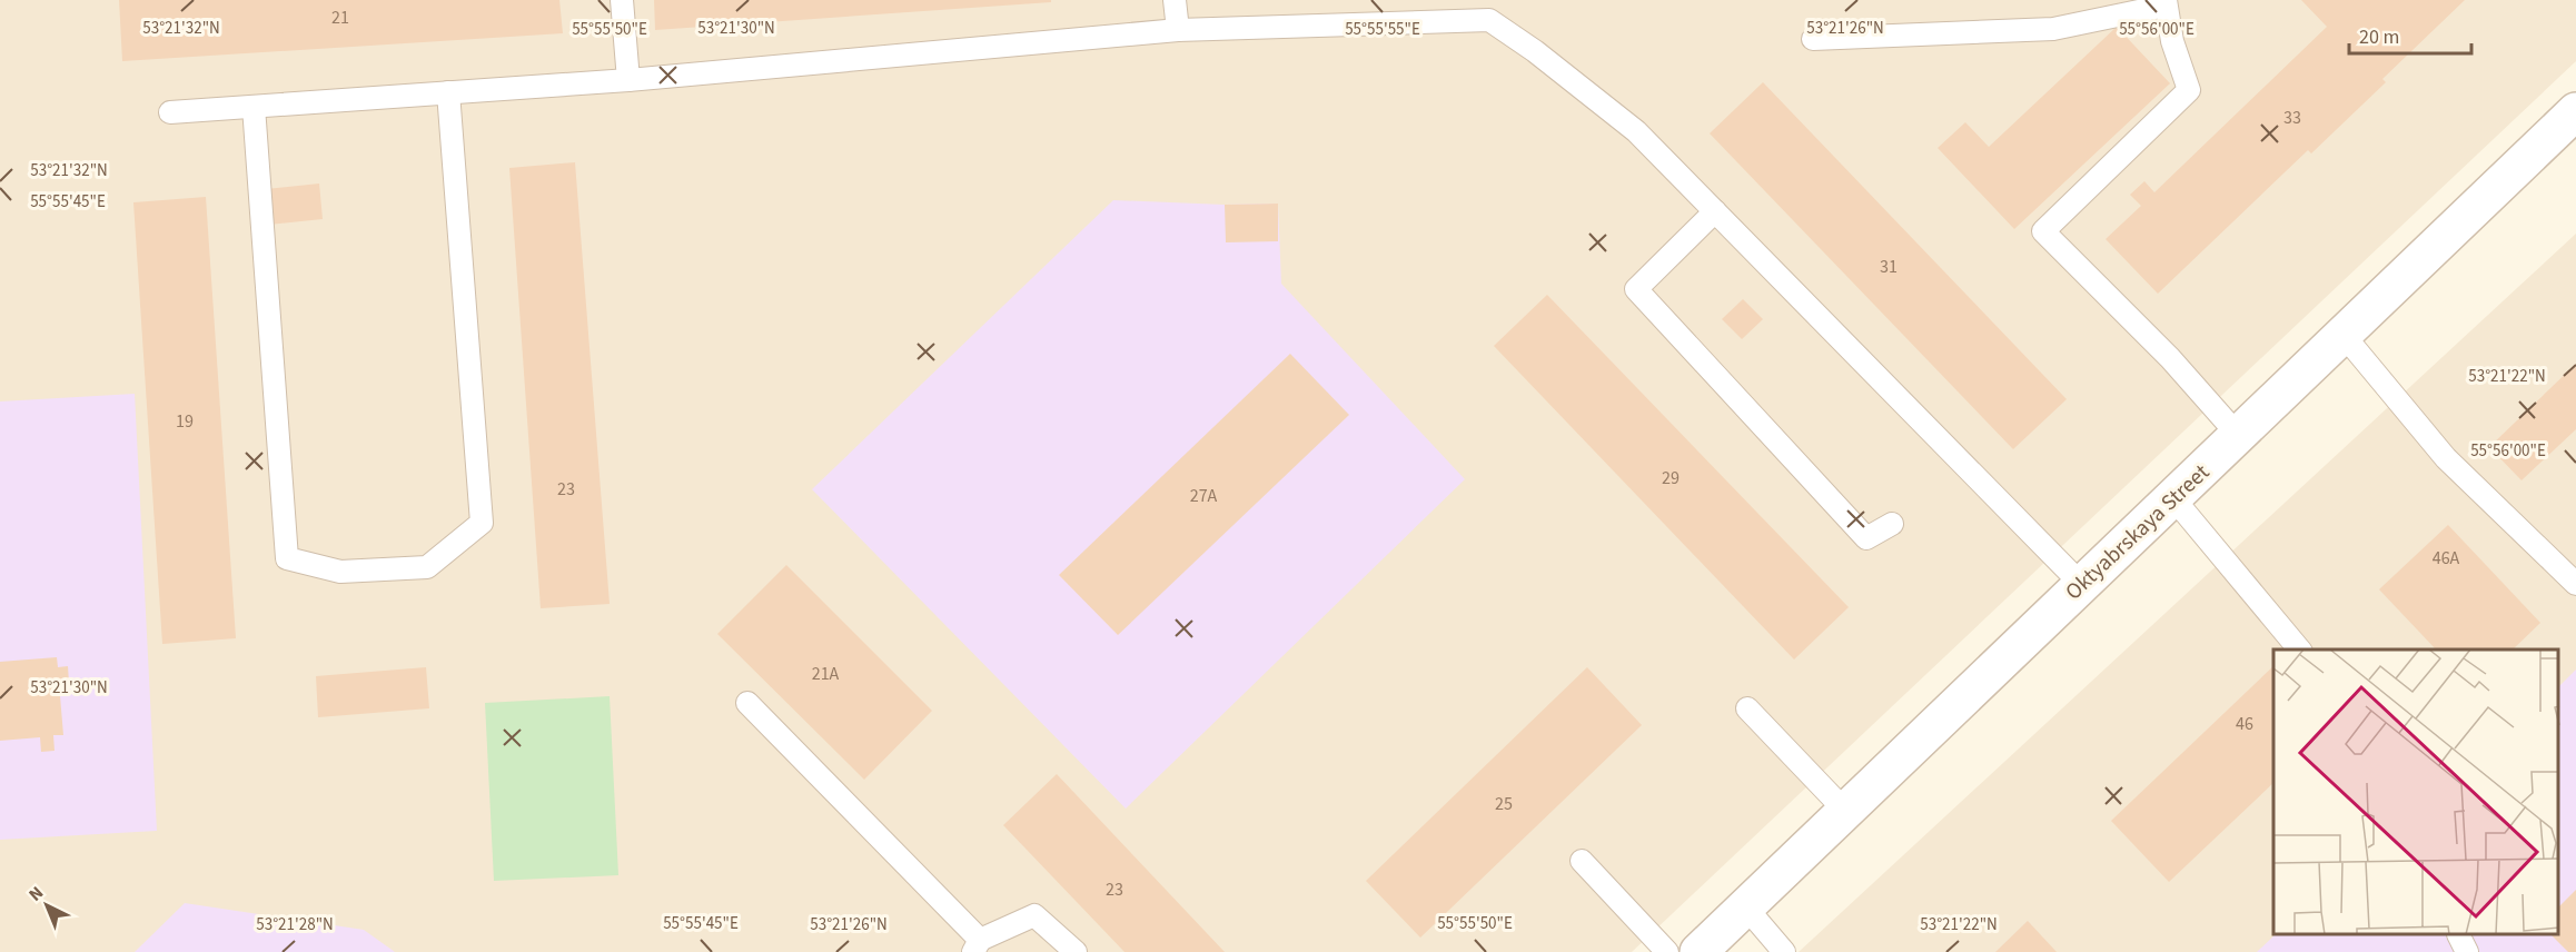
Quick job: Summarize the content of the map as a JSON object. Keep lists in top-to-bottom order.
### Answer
{
  "streets": {
    "street": ["Oktyabrskaya Street"]
  },
  "house_numbers": [
    "21",
    "33",
    "31",
    "19",
    "29",
    "23",
    "27А",
    "46А",
    "21А",
    "46",
    "25",
    "23"
  ],
  "scale_bar": "20 m",
  "north": "top left",
  "coordinates": [
    "53°21'32\"N",
    "53°21'30\"N",
    "53°21'26\"N",
    "55°55'50\"E",
    "55°55'55\"E",
    "55°56'00\"E",
    "55°55'45\"E",
    "53°21'22\"N",
    "53°21'28\"N"
  ]
}
